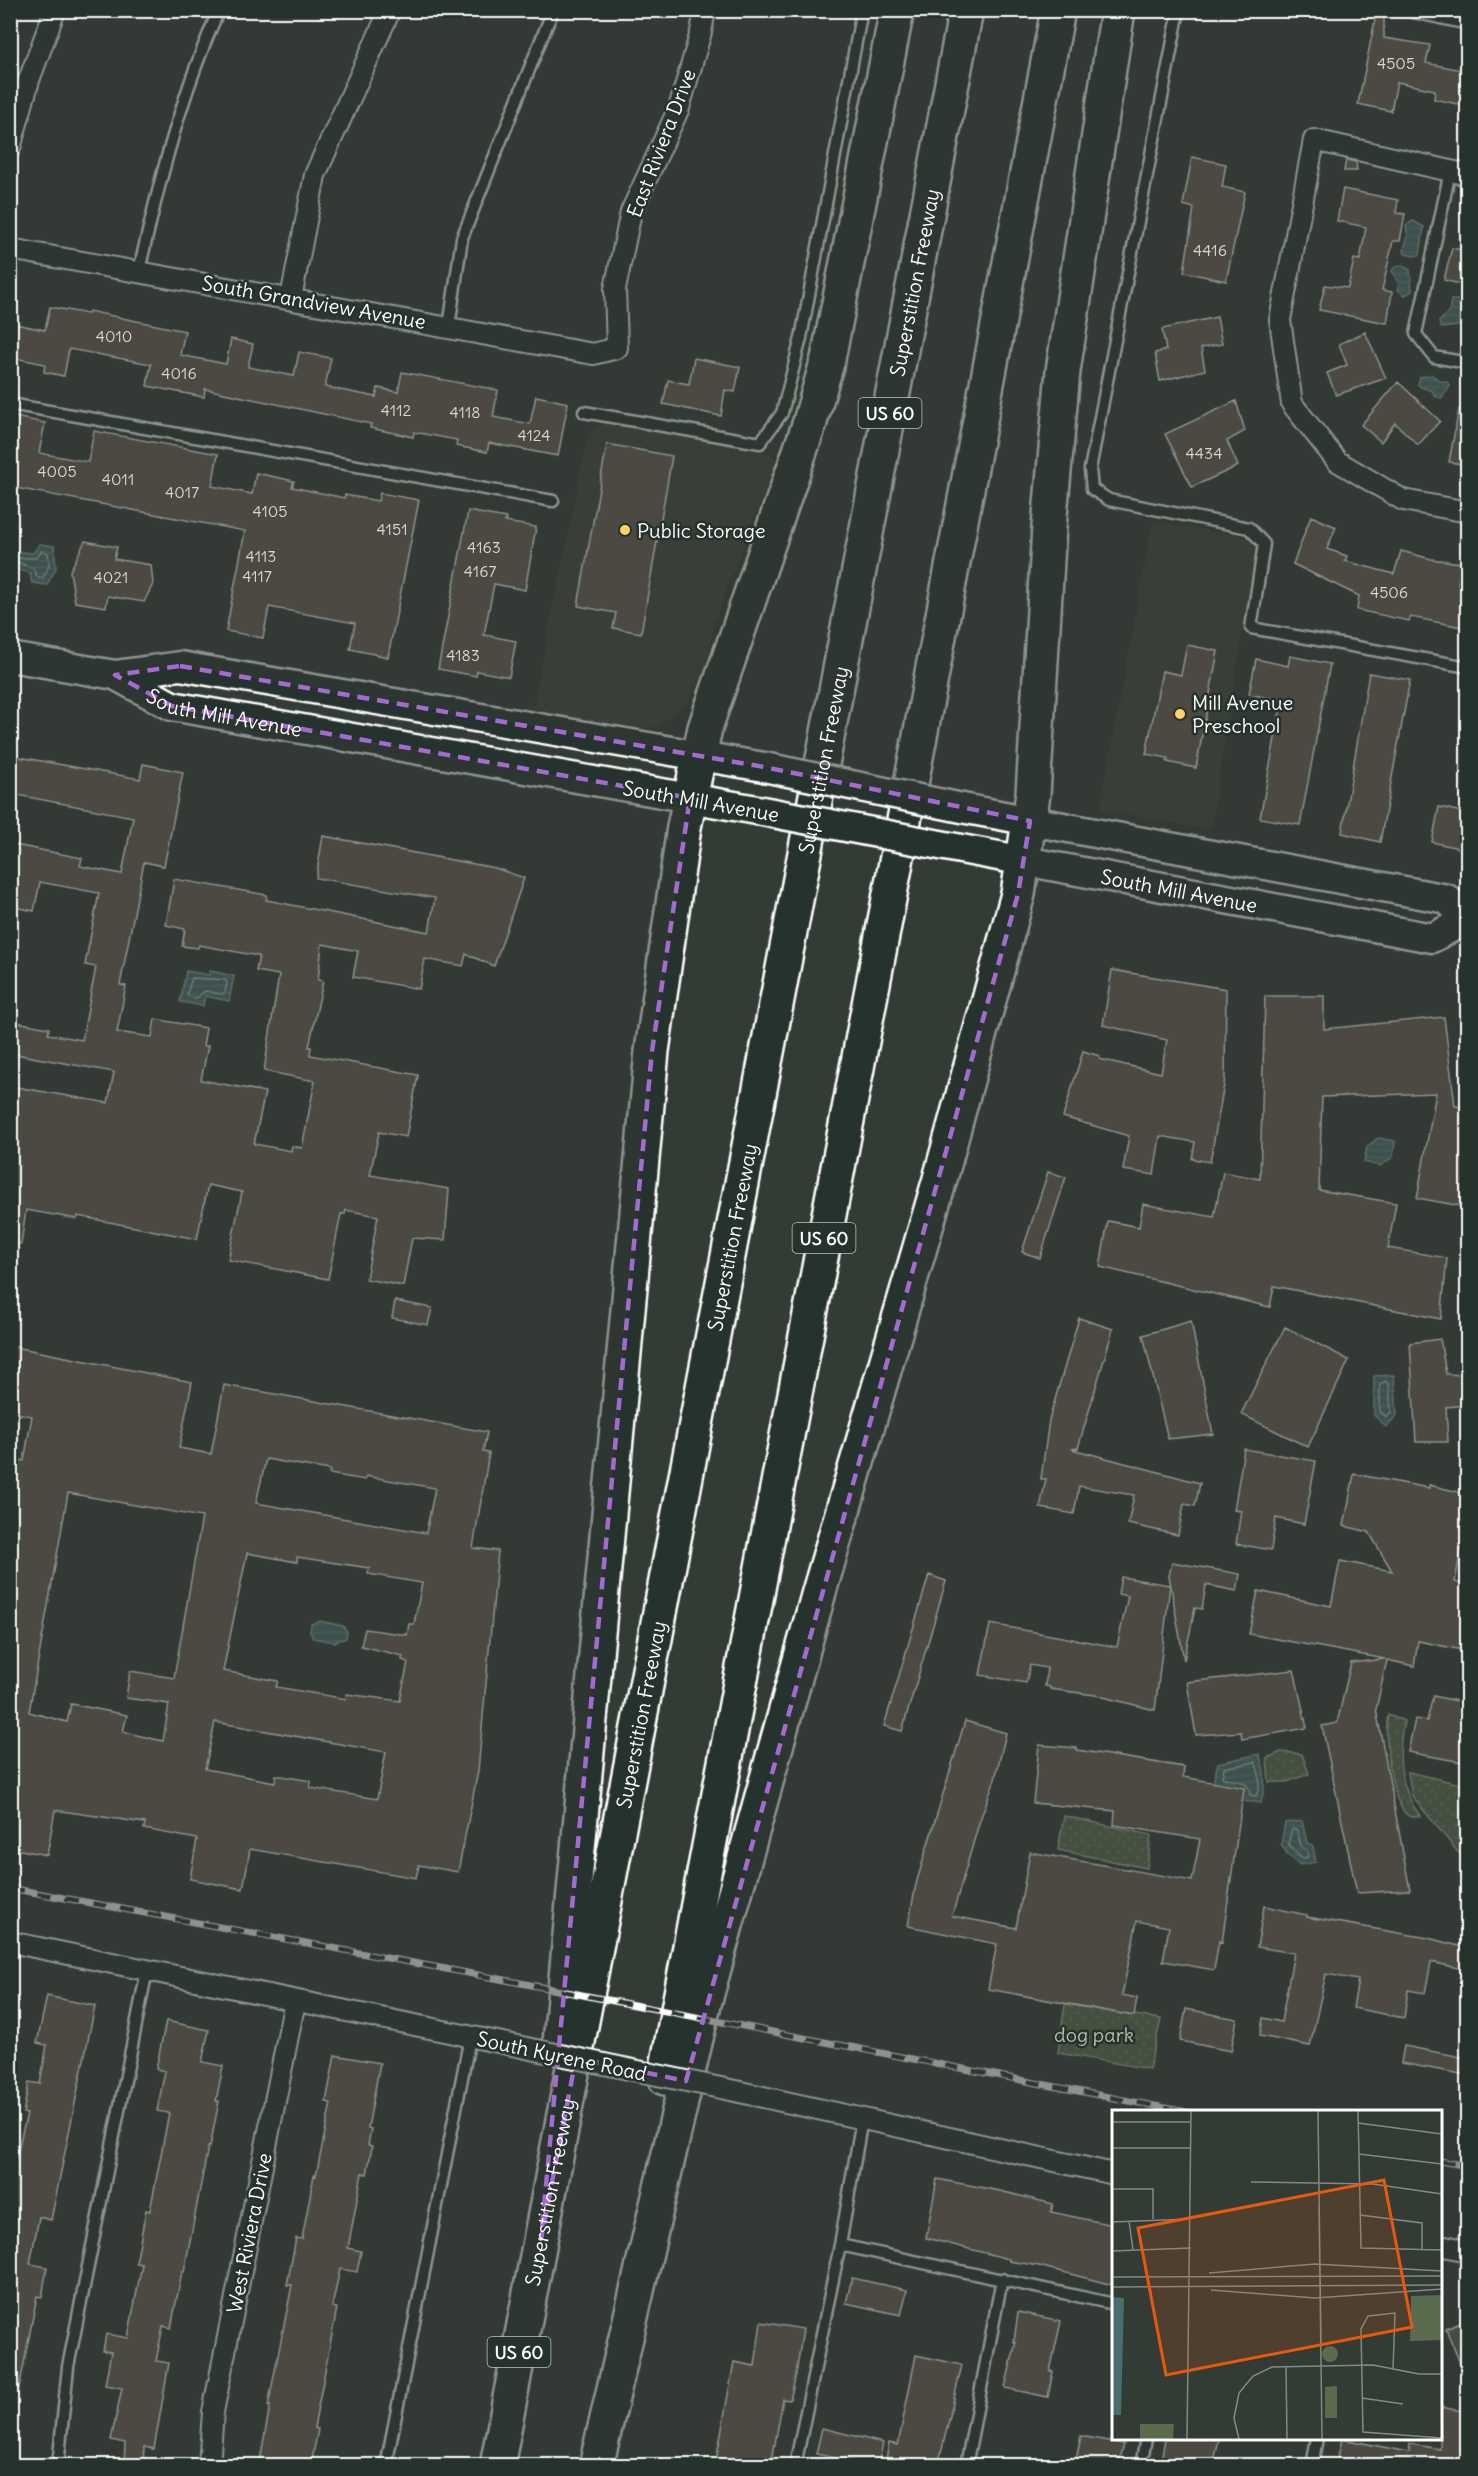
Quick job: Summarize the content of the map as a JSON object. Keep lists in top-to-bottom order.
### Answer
{
  "streets": {
    "highway": ["Superstition Freeway", "US 60"],
    "main road": ["South Mill Avenue"],
    "street": [
      "East Riviera Drive",
      "South Grandview Avenue",
      "South Kyrene Road",
      "West Riviera Drive"
    ]
  },
  "crossings": [
    ["East Riviera Drive", "South Grandview Avenue"],
    ["South Kyrene Road", "West Riviera Drive"]
  ],
  "parks": ["dog park"],
  "places": ["Public Storage", "Mill Avenue Preschool"],
  "house_numbers": [
    "4505",
    "4416",
    "4010",
    "4016",
    "4112",
    "4118",
    "4124",
    "4434",
    "4005",
    "4011",
    "4017",
    "4105",
    "4151",
    "4163",
    "4113",
    "4167",
    "4117",
    "4021",
    "4506",
    "4183"
  ]
}
